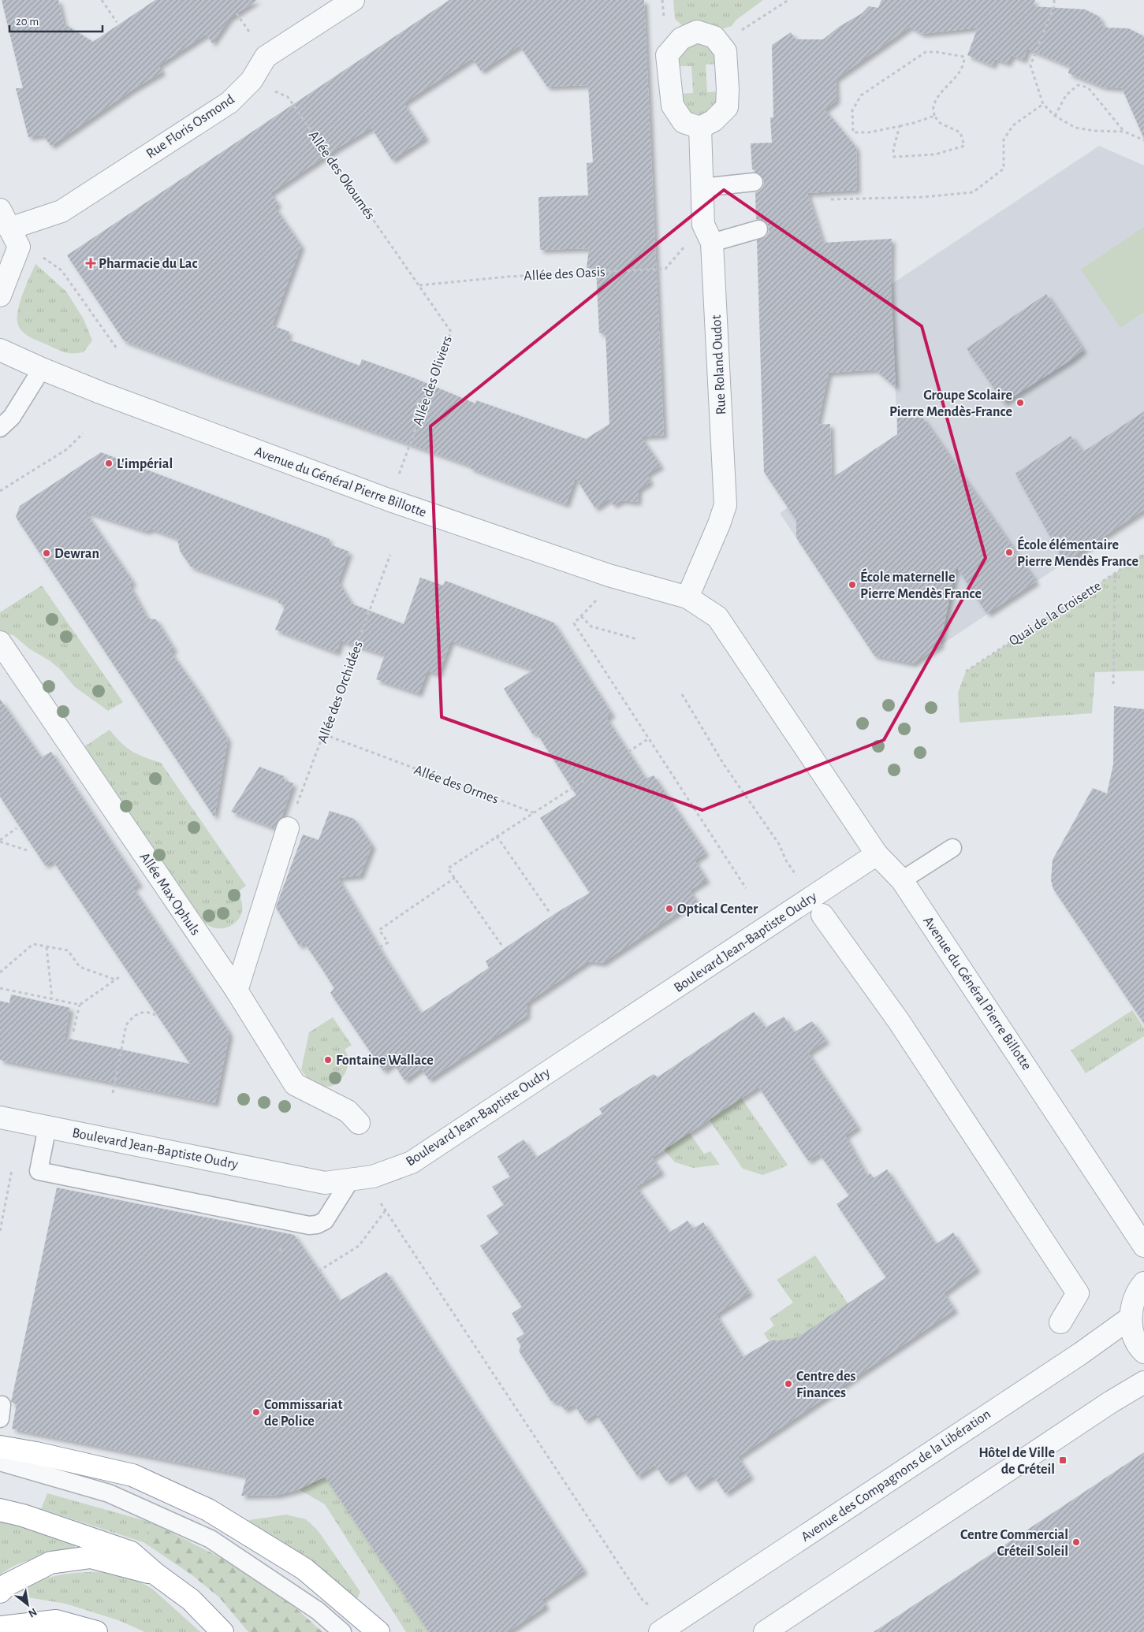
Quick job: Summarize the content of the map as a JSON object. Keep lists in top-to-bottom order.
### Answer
{
  "streets": {
    "street": [
      "Rue Floris Osmond",
      "Rue Roland Oudot",
      "Avenue du Général Pierre Billotte",
      "Allée Max Ophuls",
      "Boulevard Jean-Baptiste Oudry",
      "Avenue des Compagnons de la Libération"
    ],
    "path": [
      "Allée des Okoumés",
      "Allée des Oasis",
      "Allée des Oliviers",
      "Quai de la Croisette",
      "Allée des Orchidées",
      "Allée des Ormes"
    ]
  },
  "crossings": [
    ["Rue Floris Osmond", "Allée des Okoumés"],
    ["Allée des Okoumés", "Allée des Oasis"],
    ["Allée des Okoumés", "Allée des Oliviers"],
    ["Allée des Oasis", "Allée des Oliviers"],
    ["Rue Roland Oudot", "Avenue du Général Pierre Billotte"],
    ["Avenue du Général Pierre Billotte", "Boulevard Jean-Baptiste Oudry"],
    ["Allée des Orchidées", "Allée des Ormes"]
  ],
  "places": {
    "health": ["Pharmacie du Lac"],
    "other": [
      "Groupe Scolaire Pierre Mendès-France",
      "L'impérial",
      "École élémentaire Pierre Mendès France",
      "Dewran",
      "École maternelle Pierre Mendès France",
      "Optical Center",
      "Fontaine Wallace",
      "Centre des Finances",
      "Commissariat de Police",
      "Centre Commercial Créteil Soleil"
    ],
    "transit": ["Hôtel de Ville de Créteil"]
  },
  "scale_bar": "20 m",
  "north": "bottom right"
}
